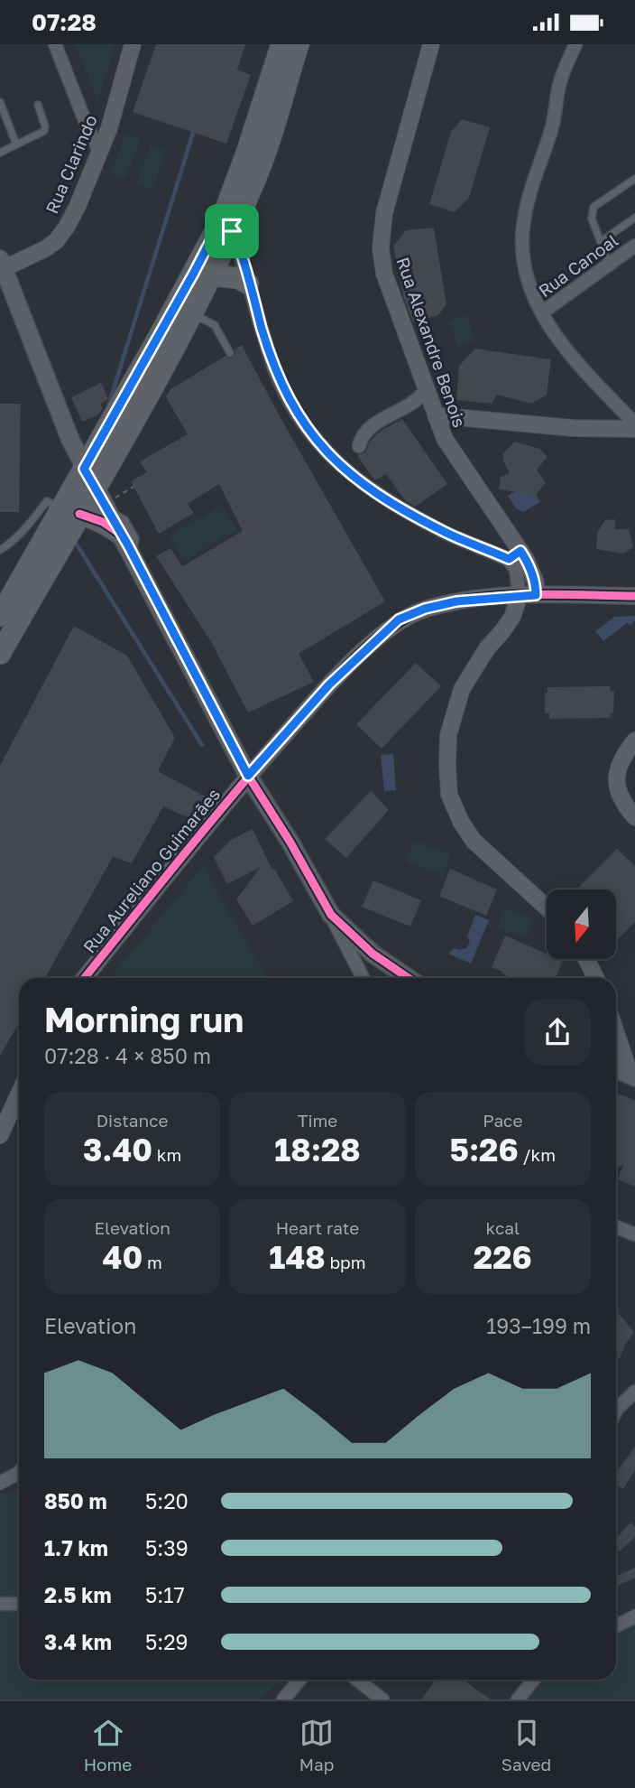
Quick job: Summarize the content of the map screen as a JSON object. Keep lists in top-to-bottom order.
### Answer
{
  "streets": {
    "street": [
      "Rua Clarindo",
      "Rua Canoal",
      "Rua Alexandre Benois",
      "Rua Aureliano Guimarães"
    ]
  },
  "crossings": [
    ["Rua Alexandre Benois", "Rua Aureliano Guimarães"]
  ],
  "north": "bottom",
  "page": {
    "status": "07:28",
    "heading": ["Morning run", "07:28 · 4 × 850 m"],
    "stats": [
      ["Distance", "3.40 km"],
      ["Time", "18:28"],
      ["Pace", "5:26 /km"],
      ["Elevation", "40 m"],
      ["Heart rate", "148 bpm"],
      ["kcal", "226"]
    ],
    "chart": ["Elevation", "193–199 m"],
    "list": [
      {
        "name": "850 m",
        "note": "5:20"
      },
      {
        "name": "1.7 km",
        "note": "5:39"
      },
      {
        "name": "2.5 km",
        "note": "5:17"
      },
      {
        "name": "3.4 km",
        "note": "5:29"
      }
    ],
    "tabs": ["Home", "Map", "Saved"]
  }
}
